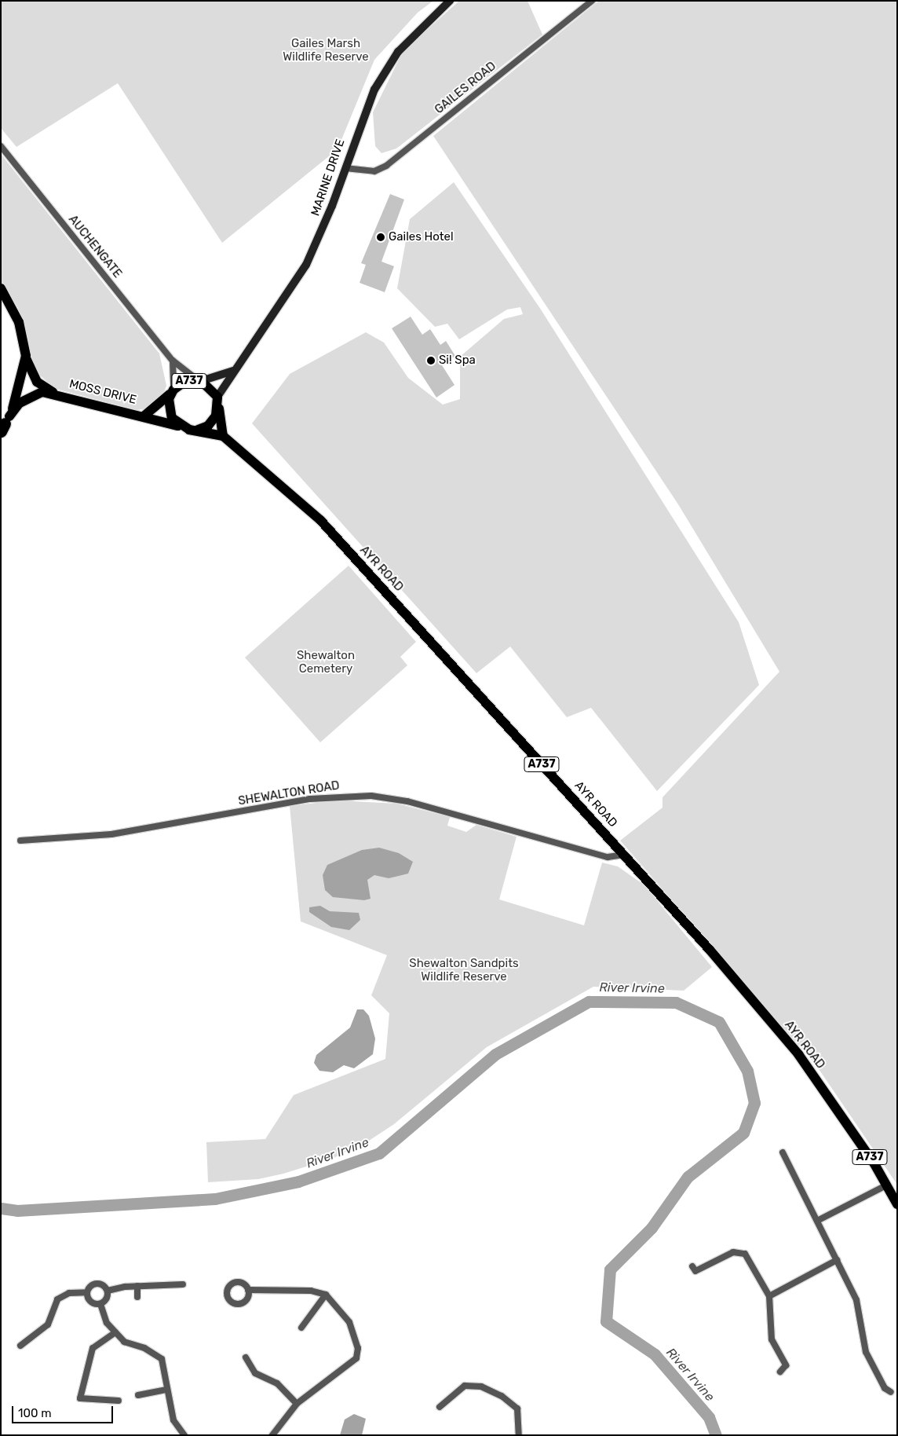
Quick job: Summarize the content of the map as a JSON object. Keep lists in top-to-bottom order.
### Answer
{
  "streets": {
    "main road": ["A737", "MOSS DRIVE", "AYR ROAD"],
    "street": [
      "GAILES ROAD",
      "MARINE DRIVE",
      "AUCHENGATE",
      "SHEWALTON ROAD"
    ]
  },
  "crossings": [
    ["GAILES ROAD", "MARINE DRIVE"],
    ["MARINE DRIVE", "AUCHENGATE"],
    ["MARINE DRIVE", "A737"],
    ["MARINE DRIVE", "MOSS DRIVE"],
    ["MARINE DRIVE", "AYR ROAD"],
    ["AUCHENGATE", "A737"],
    ["AUCHENGATE", "MOSS DRIVE"],
    ["AUCHENGATE", "AYR ROAD"],
    ["A737", "MOSS DRIVE"],
    ["A737", "AYR ROAD"],
    ["MOSS DRIVE", "AYR ROAD"],
    ["AYR ROAD", "SHEWALTON ROAD"]
  ],
  "water": ["River Irvine"],
  "parks": ["Gailes Marsh Wildlife Reserve", "Shewalton Cemetery", "Shewalton Sandpits Wildlife Reserve"],
  "places": ["Gailes Hotel", "Si! Spa"],
  "scale_bar": "100 m"
}
